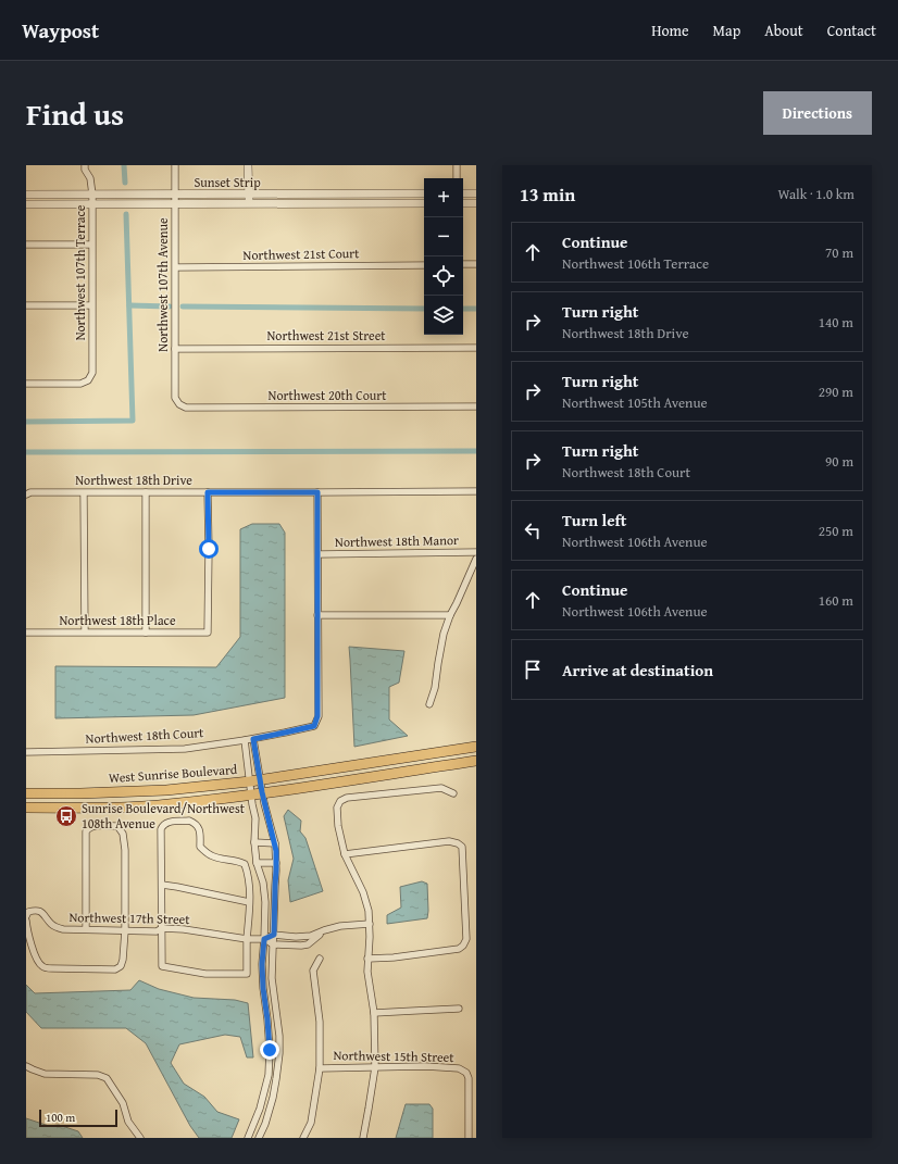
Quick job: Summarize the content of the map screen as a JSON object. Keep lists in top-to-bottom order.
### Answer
{
  "streets": {
    "highway": ["West Sunrise Boulevard"],
    "street": [
      "Sunset Strip",
      "Northwest 21st Court",
      "Northwest 107th Terrace",
      "Northwest 107th Avenue",
      "Northwest 21st Street",
      "Northwest 20th Court",
      "Northwest 18th Drive",
      "Northwest 18th Manor",
      "Northwest 18th Place",
      "Northwest 18th Court",
      "Northwest 17th Street",
      "Northwest 15th Street"
    ]
  },
  "crossings": [
    ["Sunset Strip", "Northwest 107th Terrace"],
    ["Sunset Strip", "Northwest 107th Avenue"],
    ["Northwest 21st Court", "Northwest 107th Avenue"],
    ["Northwest 107th Avenue", "Northwest 21st Street"],
    ["Northwest 107th Avenue", "Northwest 20th Court"],
    ["Northwest 18th Drive", "Northwest 18th Place"]
  ],
  "places": {
    "bus stop": ["Sunrise Boulevard/Northwest 108th Avenue"]
  },
  "scale_bar": "100 m",
  "page": {
    "header": "Waypost",
    "nav": [
      "Home",
      "Map",
      "About",
      "Contact"
    ],
    "title": "Find us",
    "buttons": "Directions",
    "heading": ["13 min", "Walk · 1.0 km"],
    "map_buttons": ["+", "−"],
    "list": [
      ["Continue", "Northwest 106th Terrace", "70 m"],
      ["Turn right", "Northwest 18th Drive", "140 m"],
      ["Turn right", "Northwest 105th Avenue", "290 m"],
      ["Turn right", "Northwest 18th Court", "90 m"],
      ["Turn left", "Northwest 106th Avenue", "250 m"],
      ["Continue", "Northwest 106th Avenue", "160 m"],
      "Arrive at destination"
    ],
    "scale": "100 m"
  }
}
